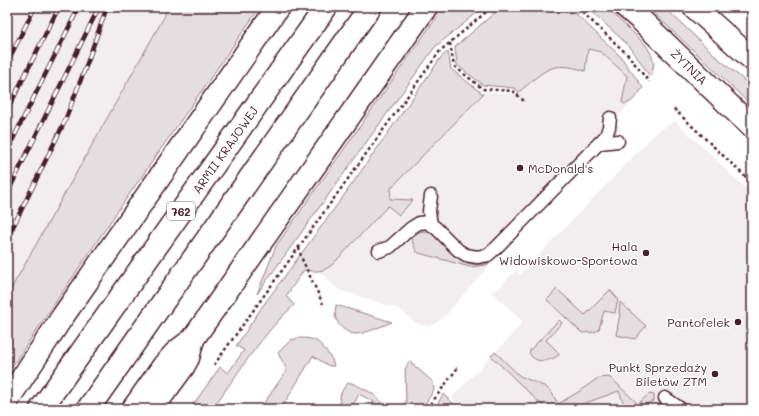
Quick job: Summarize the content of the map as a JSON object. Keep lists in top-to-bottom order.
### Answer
{
  "streets": {
    "main road": ["ŻYTNIA", "ARMII KRAJOWEJ", "762"]
  },
  "places": [
    "McDonald's",
    "Hala Widowiskowo-Sportowa",
    "Pantofelek",
    "Punkt Sprzedaży Biletów ZTM"
  ]
}
